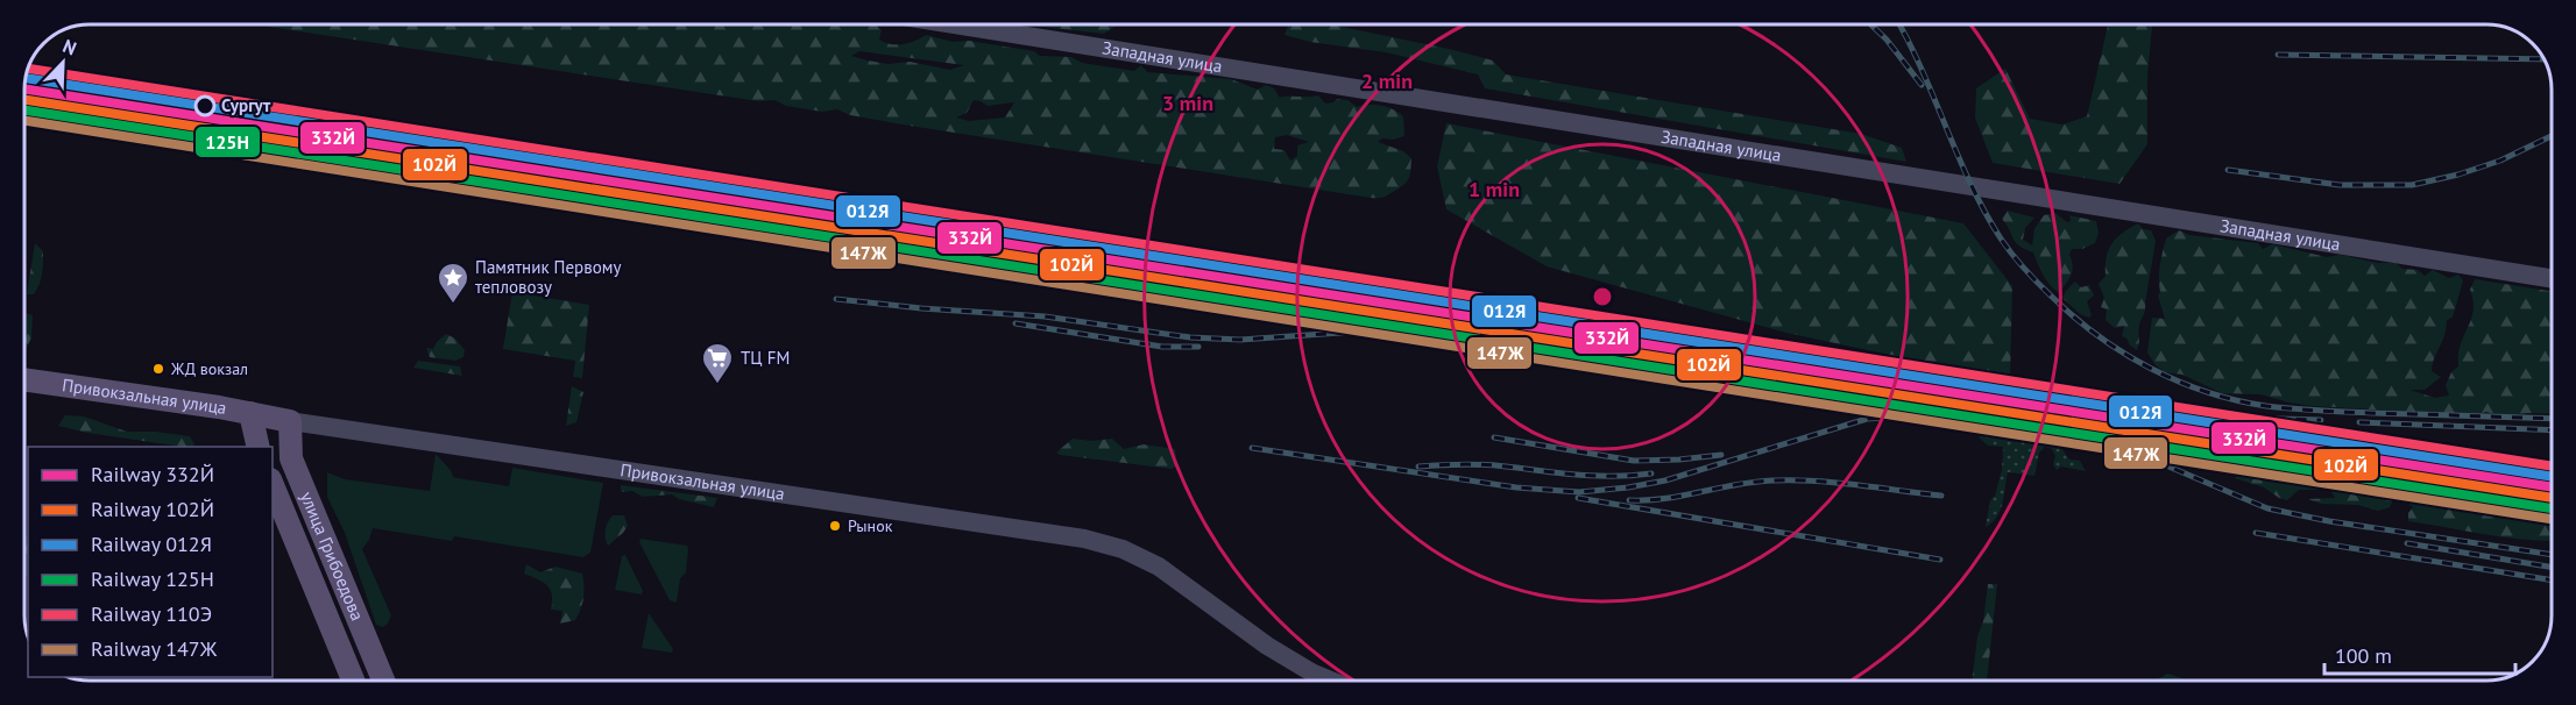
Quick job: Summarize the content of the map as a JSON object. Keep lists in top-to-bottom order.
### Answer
{
  "streets": {
    "main road": ["Привокзальная улица", "улица Грибоедова"],
    "street": ["Западная улица"]
  },
  "crossings": [
    ["Привокзальная улица", "улица Грибоедова"]
  ],
  "places": {
    "other": ["Сургут", "ЖД вокзал", "Рынок"],
    "place": ["Памятник Первому тепловозу"],
    "supermarket": ["ТЦ FM"]
  },
  "lines": [
    "rail line 110Э",
    "rail line 012Я",
    "rail line 332Й",
    "rail line 102Й",
    "rail line 125Н",
    "rail line 147Ж"
  ],
  "legend": [
    "Railway 332Й",
    "Railway 102Й",
    "Railway 012Я",
    "Railway 125Н",
    "Railway 110Э",
    "Railway 147Ж"
  ],
  "scale_bar": "100 m",
  "north": "top right",
  "rings": ["2 min", "3 min", "1 min"]
}
